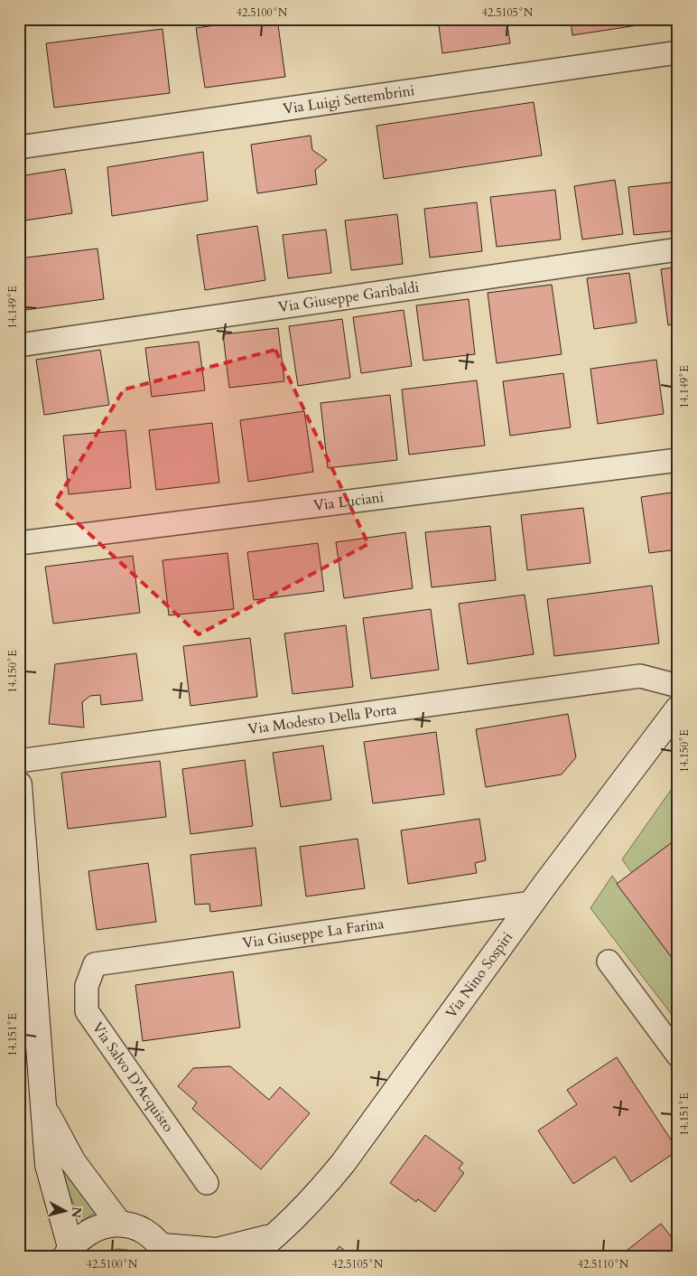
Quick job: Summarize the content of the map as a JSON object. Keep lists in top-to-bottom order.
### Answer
{
  "streets": {
    "street": [
      "Via Luigi Settembrini",
      "Via Giuseppe Garibaldi",
      "Via Luciani",
      "Via Modesto Della Porta",
      "Via Giuseppe La Farina",
      "Via Nino Sospiri",
      "Via Salvo D'Acquisto"
    ]
  },
  "crossings": [
    ["Via Giuseppe La Farina", "Via Nino Sospiri"],
    ["Via Giuseppe La Farina", "Via Salvo D'Acquisto"]
  ],
  "north": "right",
  "coordinates": [
    "42.5100°N",
    "42.5105°N",
    "14.149°E",
    "14.150°E",
    "14.151°E",
    "42.5110°N"
  ]
}
